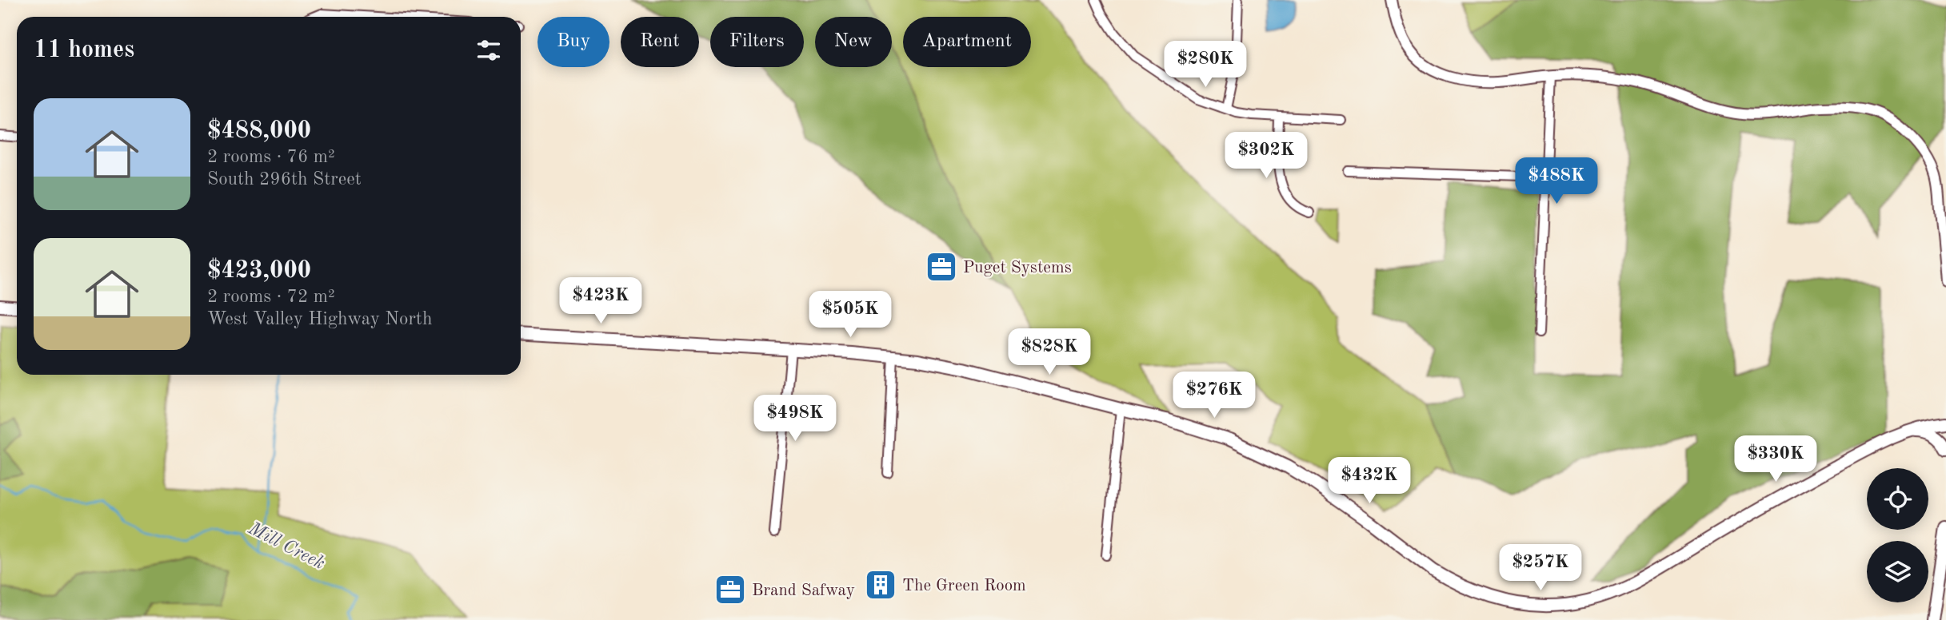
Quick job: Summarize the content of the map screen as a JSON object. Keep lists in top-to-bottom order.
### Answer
{
  "water": ["Mill Creek"],
  "places": {
    "office": ["Puget Systems", "Brand Safway"],
    "building": ["The Green Room"]
  },
  "page": {
    "chip": [
      "Buy",
      "Rent",
      "Filters",
      "New",
      "Apartment"
    ],
    "heading": "11 homes",
    "price": [
      "$280K",
      "$302K",
      "$488K",
      "$423K",
      "$505K",
      "$828K",
      "$276K",
      "$498K",
      "$330K",
      "$432K",
      "$257K"
    ],
    "list": [
      {
        "name": "$488,000",
        "note": "2 rooms · 76 m² · South 296th Street"
      },
      {
        "name": "$423,000",
        "note": "2 rooms · 72 m² · West Valley Highway North"
      }
    ]
  }
}
